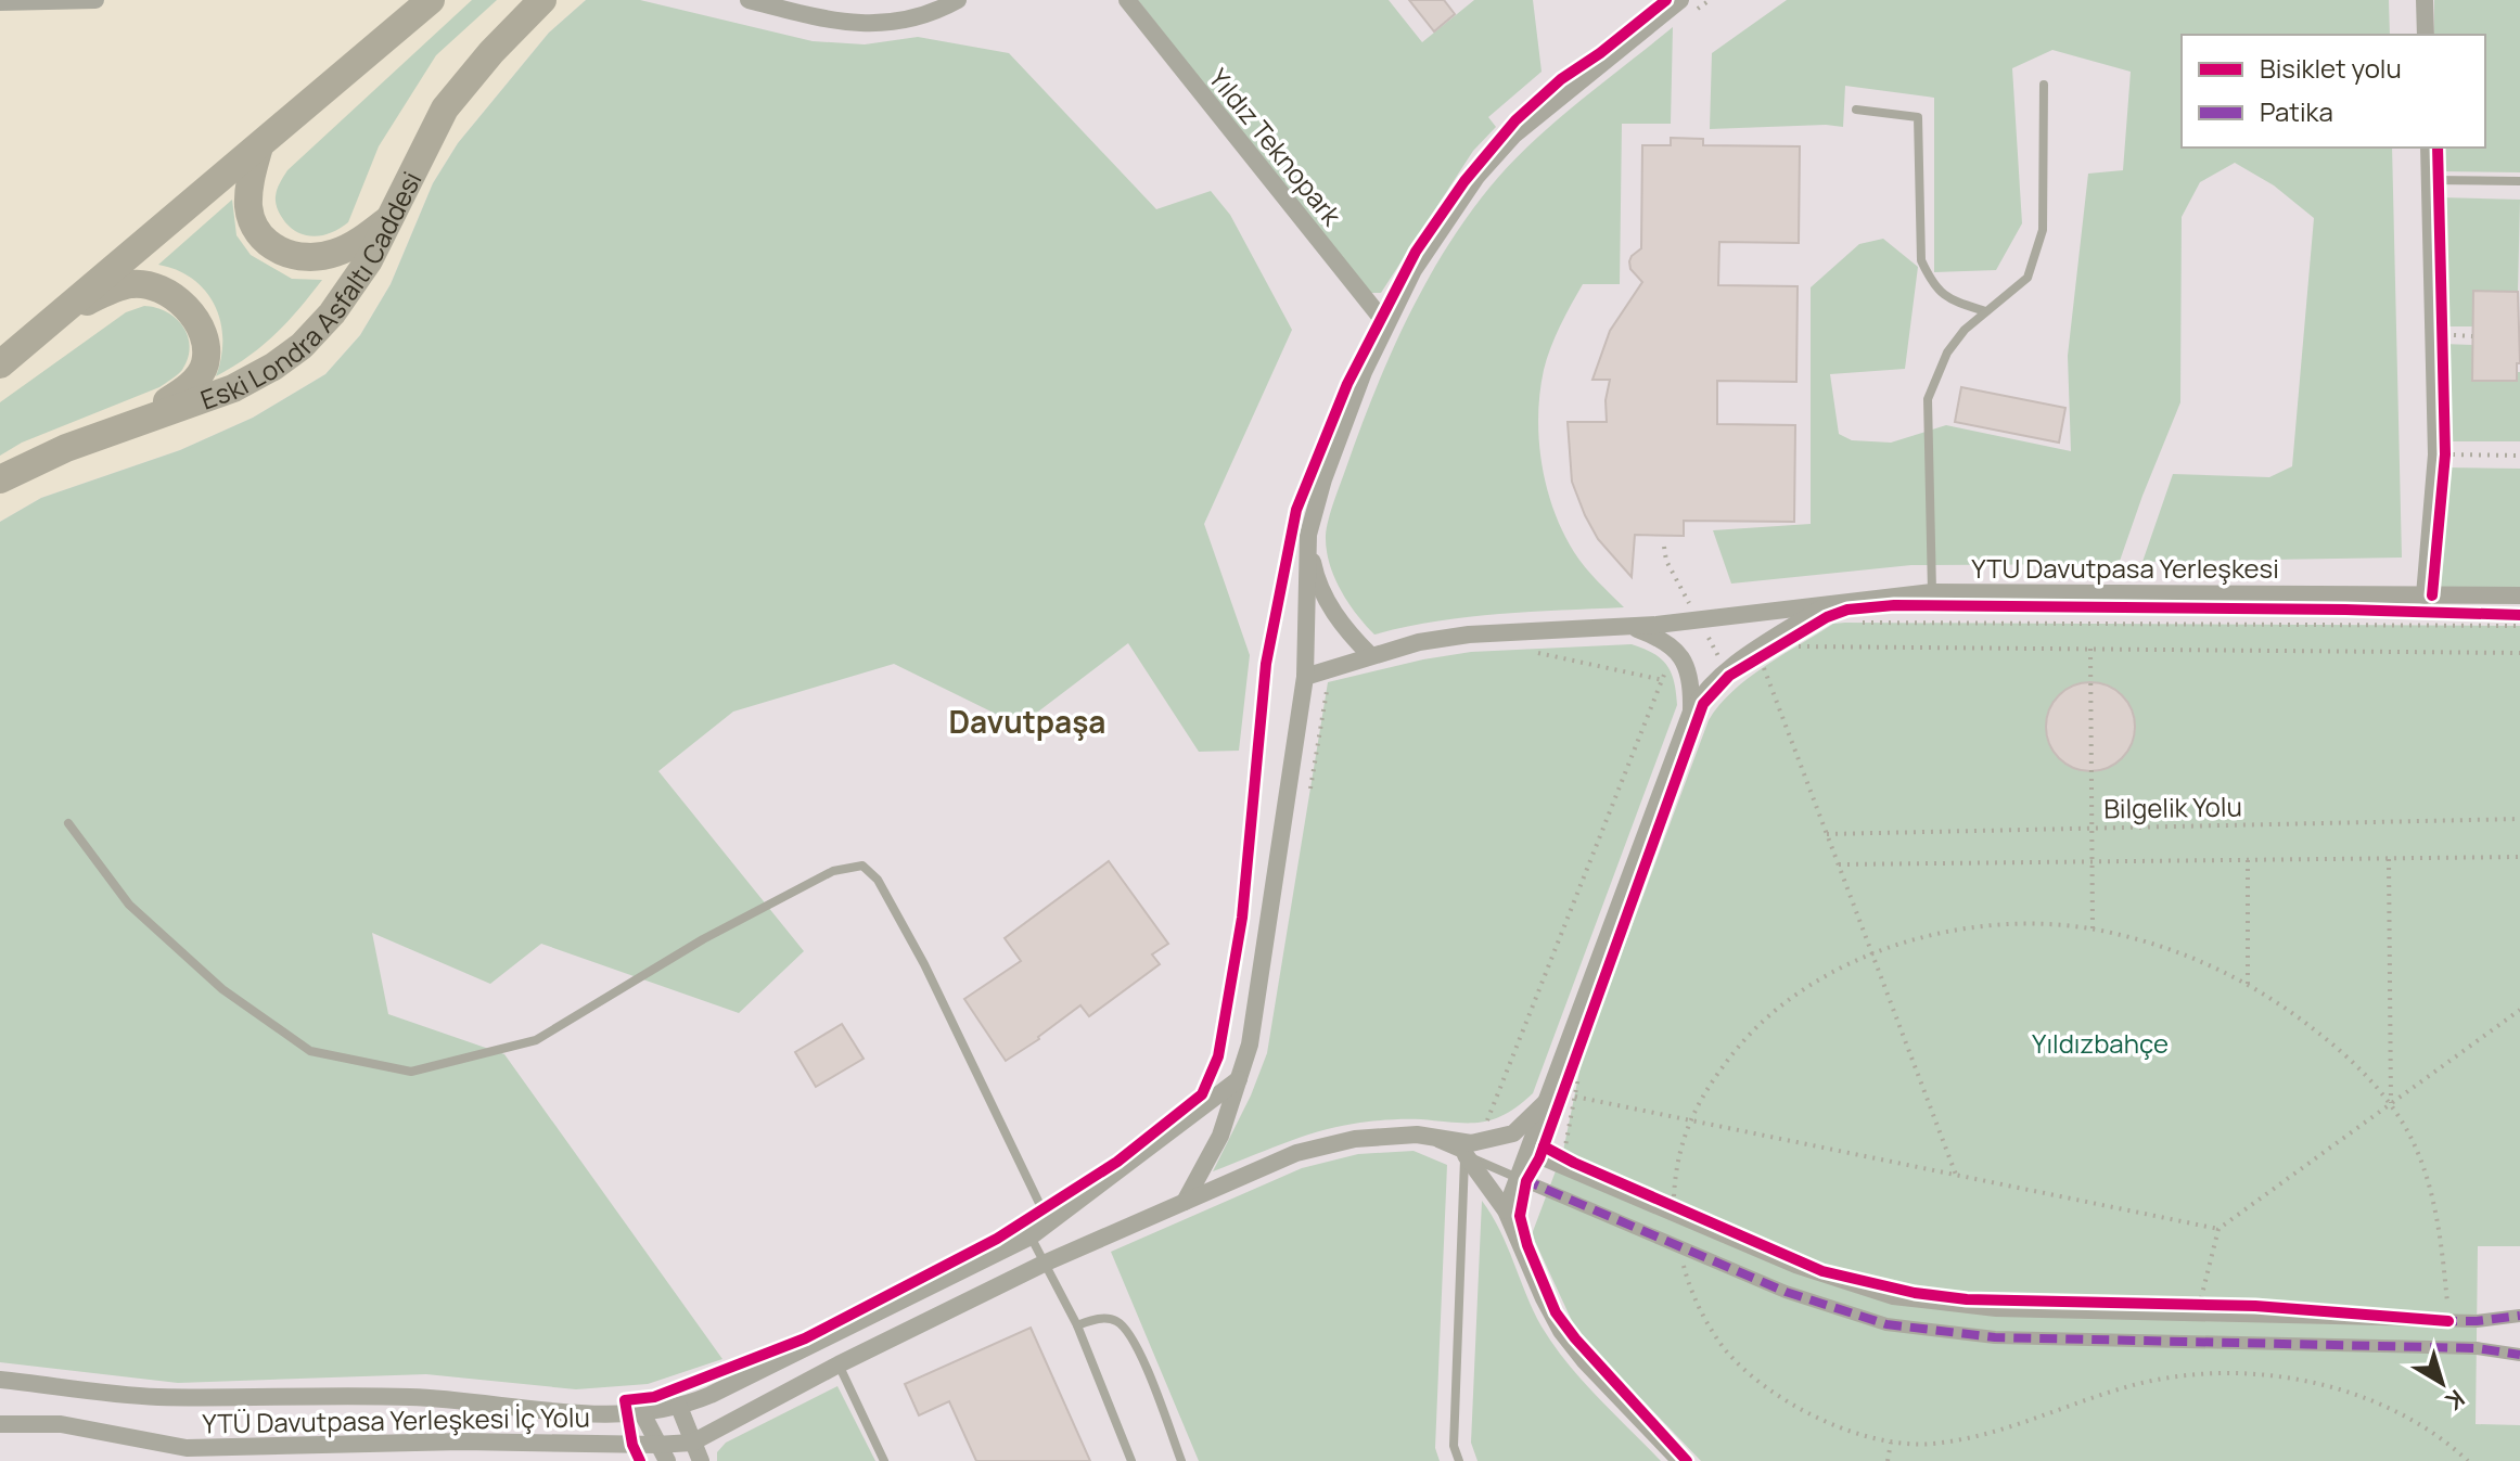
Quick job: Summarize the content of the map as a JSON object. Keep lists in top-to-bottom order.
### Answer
{
  "streets": {
    "main road": ["Eski Londra Asfaltı Caddesi"],
    "street": ["Yıldız Teknopark", "YTU Davutpasa Yerleşkesi", "YTÜ Davutpasa Yerleşkesi İç Yolu"],
    "path": ["Bilgelik Yolu"]
  },
  "crossings": [
    ["YTU Davutpasa Yerleşkesi", "YTÜ Davutpasa Yerleşkesi İç Yolu"]
  ],
  "districts": ["Davutpaşa"],
  "parks": ["Yıldızbahçe"],
  "legend": ["Bisiklet yolu", "Patika"],
  "north": "bottom right"
}
